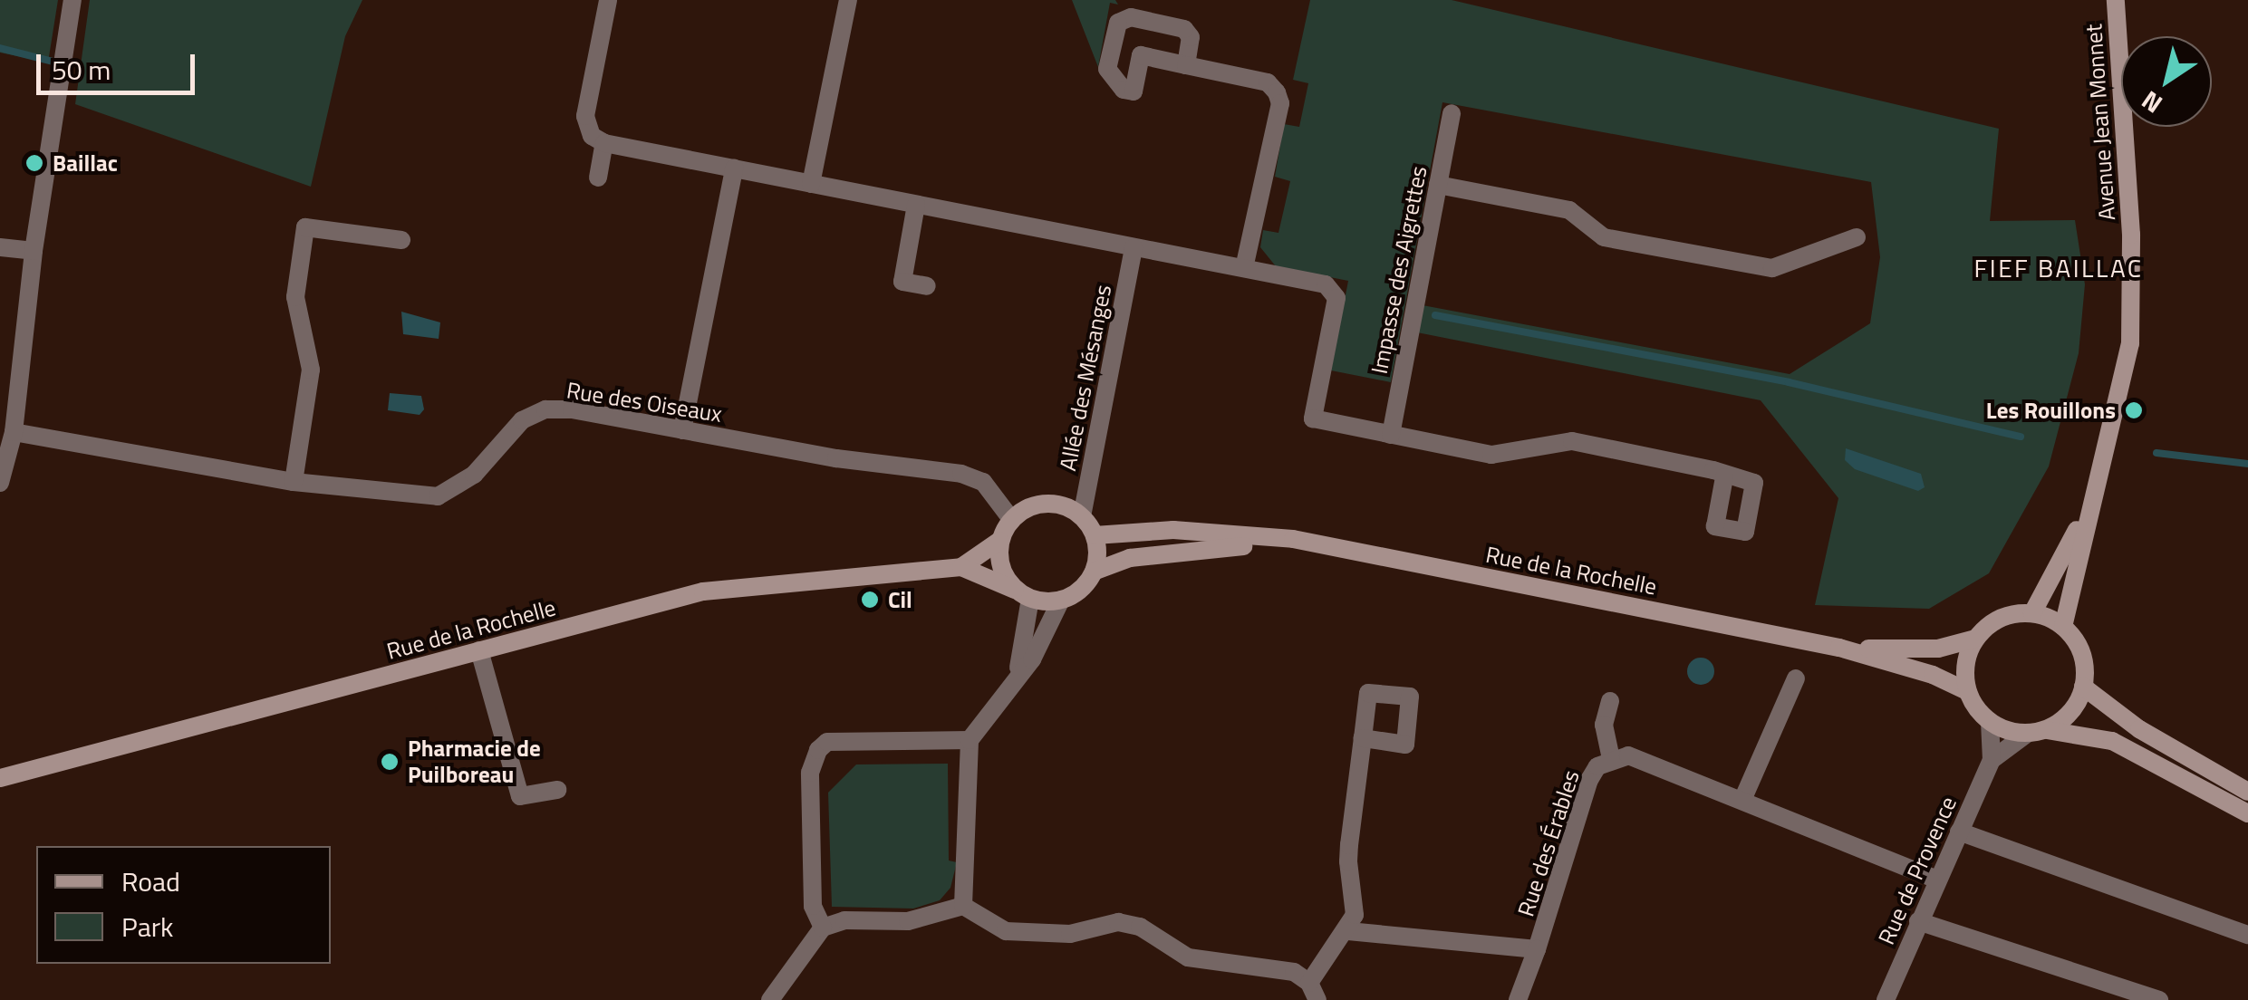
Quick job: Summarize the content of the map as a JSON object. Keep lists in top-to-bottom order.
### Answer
{
  "streets": {
    "main road": ["Avenue Jean Monnet", "Rue de la Rochelle"],
    "street": [
      "Impasse des Aigrettes",
      "Allée des Mésanges",
      "Rue des Oiseaux",
      "Rue des Érables",
      "Rue de Provence"
    ]
  },
  "crossings": [
    ["Avenue Jean Monnet", "Rue de la Rochelle"],
    ["Avenue Jean Monnet", "Rue de Provence"],
    ["Allée des Mésanges", "Rue des Oiseaux"],
    ["Allée des Mésanges", "Rue de la Rochelle"],
    ["Rue des Oiseaux", "Rue de la Rochelle"],
    ["Rue de la Rochelle", "Rue de Provence"],
    ["Rue des Érables", "Rue de Provence"]
  ],
  "districts": ["FIEF BAILLAC"],
  "places": [
    "Baillac",
    "Les Rouillons",
    "Cil",
    "Pharmacie de Puilboreau"
  ],
  "legend": ["Road", "Park"],
  "scale_bar": "50 m",
  "north": "bottom left"
}
